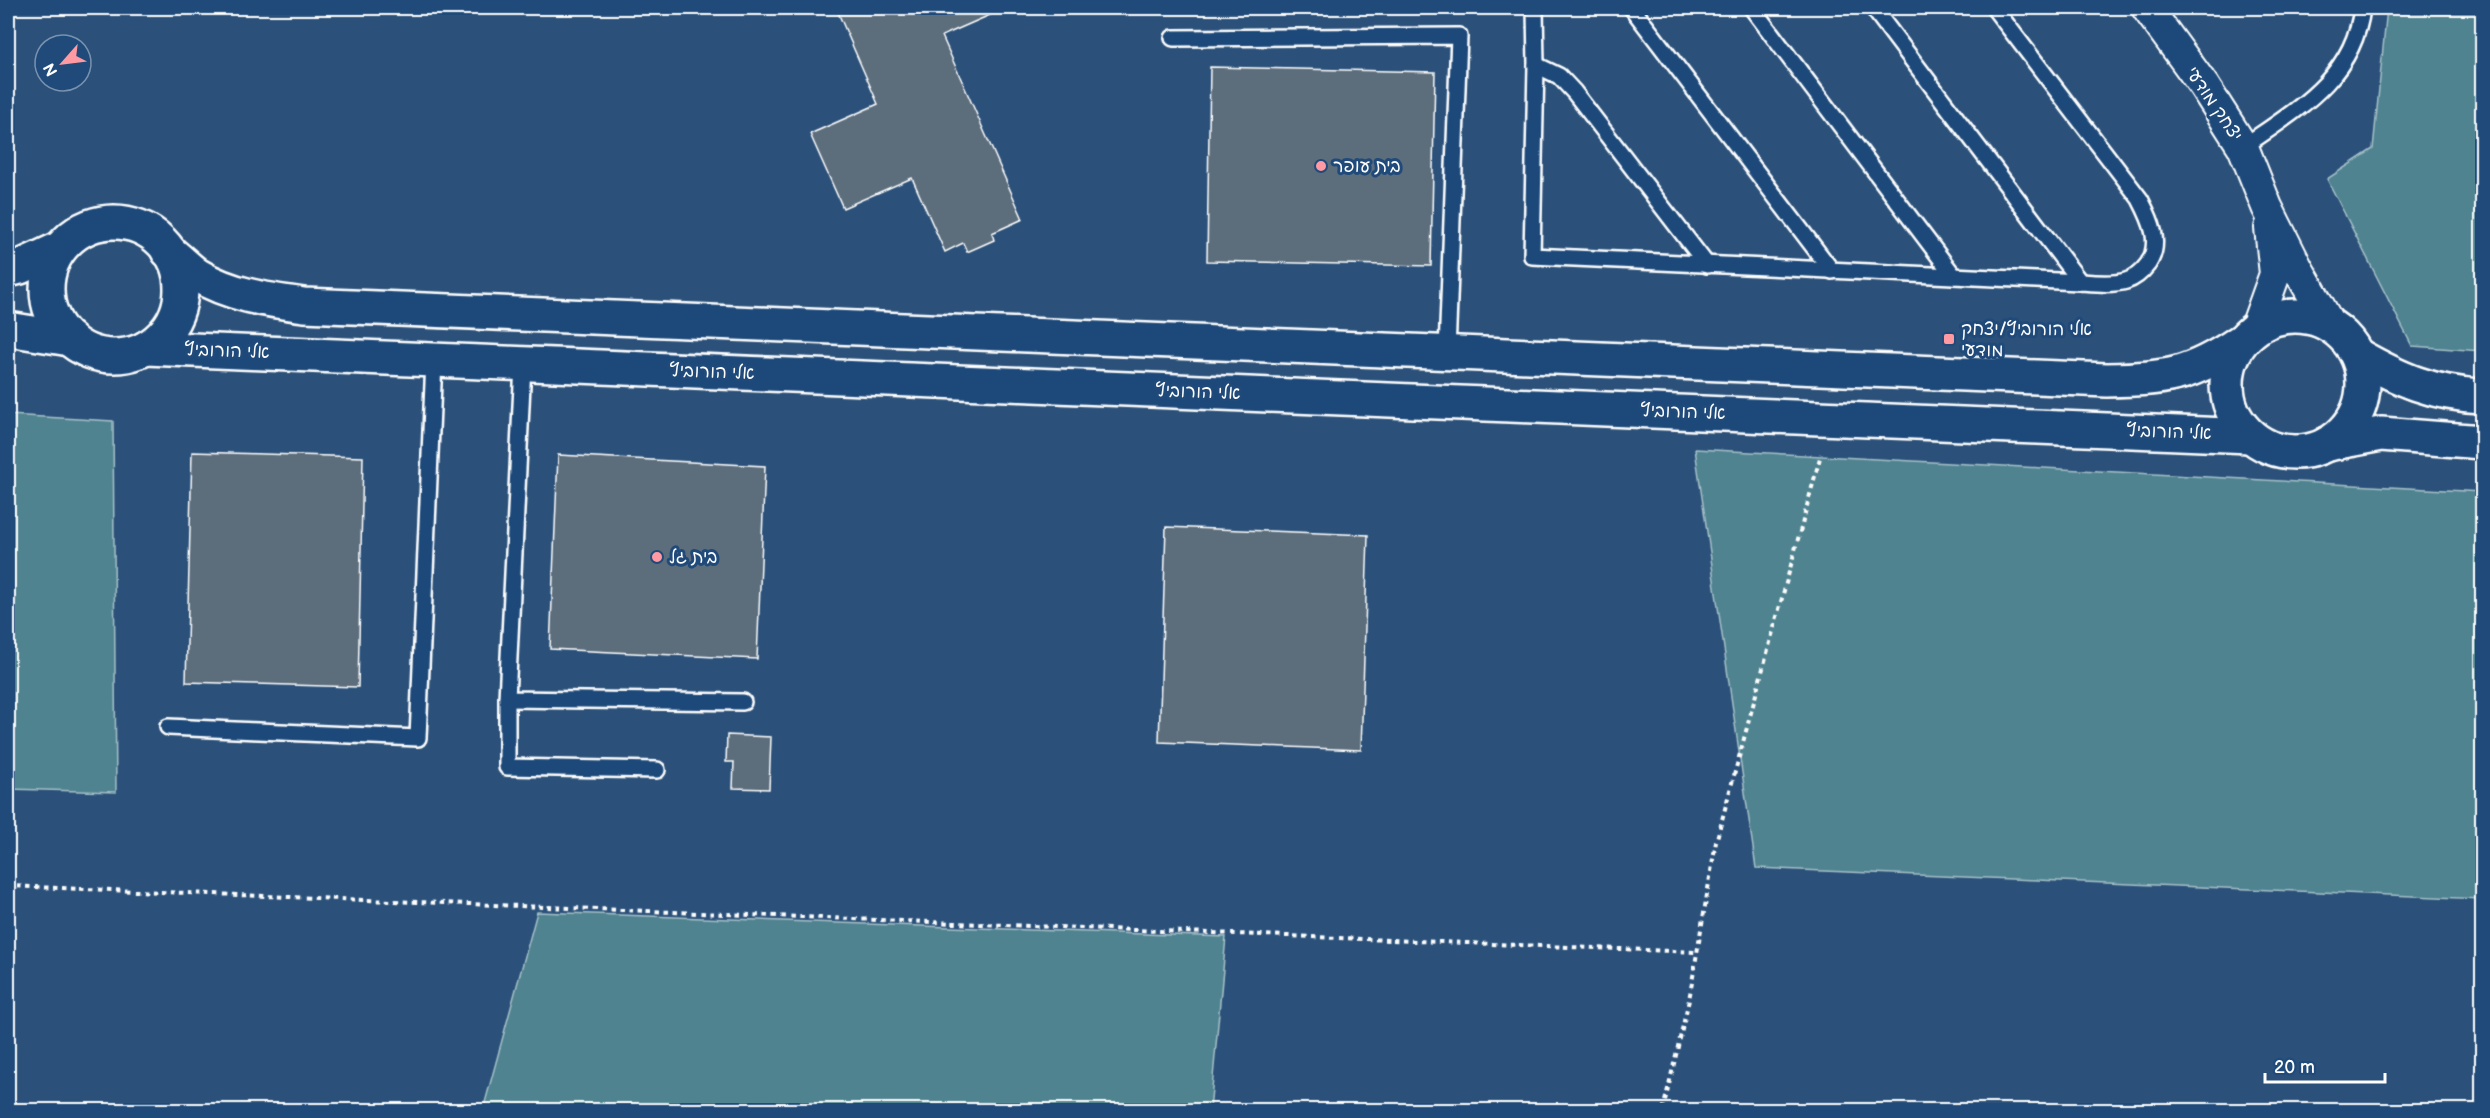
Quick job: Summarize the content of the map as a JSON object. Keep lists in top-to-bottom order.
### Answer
{
  "streets": {
    "street": ["יצחק מודעי", "אלי הורוביץ"]
  },
  "crossings": [
    ["יצחק מודעי", "אלי הורוביץ"]
  ],
  "places": {
    "other": ["בית עופר", "בית גל"],
    "transit": ["אלי הורוביץ/יצחק מודעי"]
  },
  "scale_bar": "20 m",
  "north": "bottom left"
}
